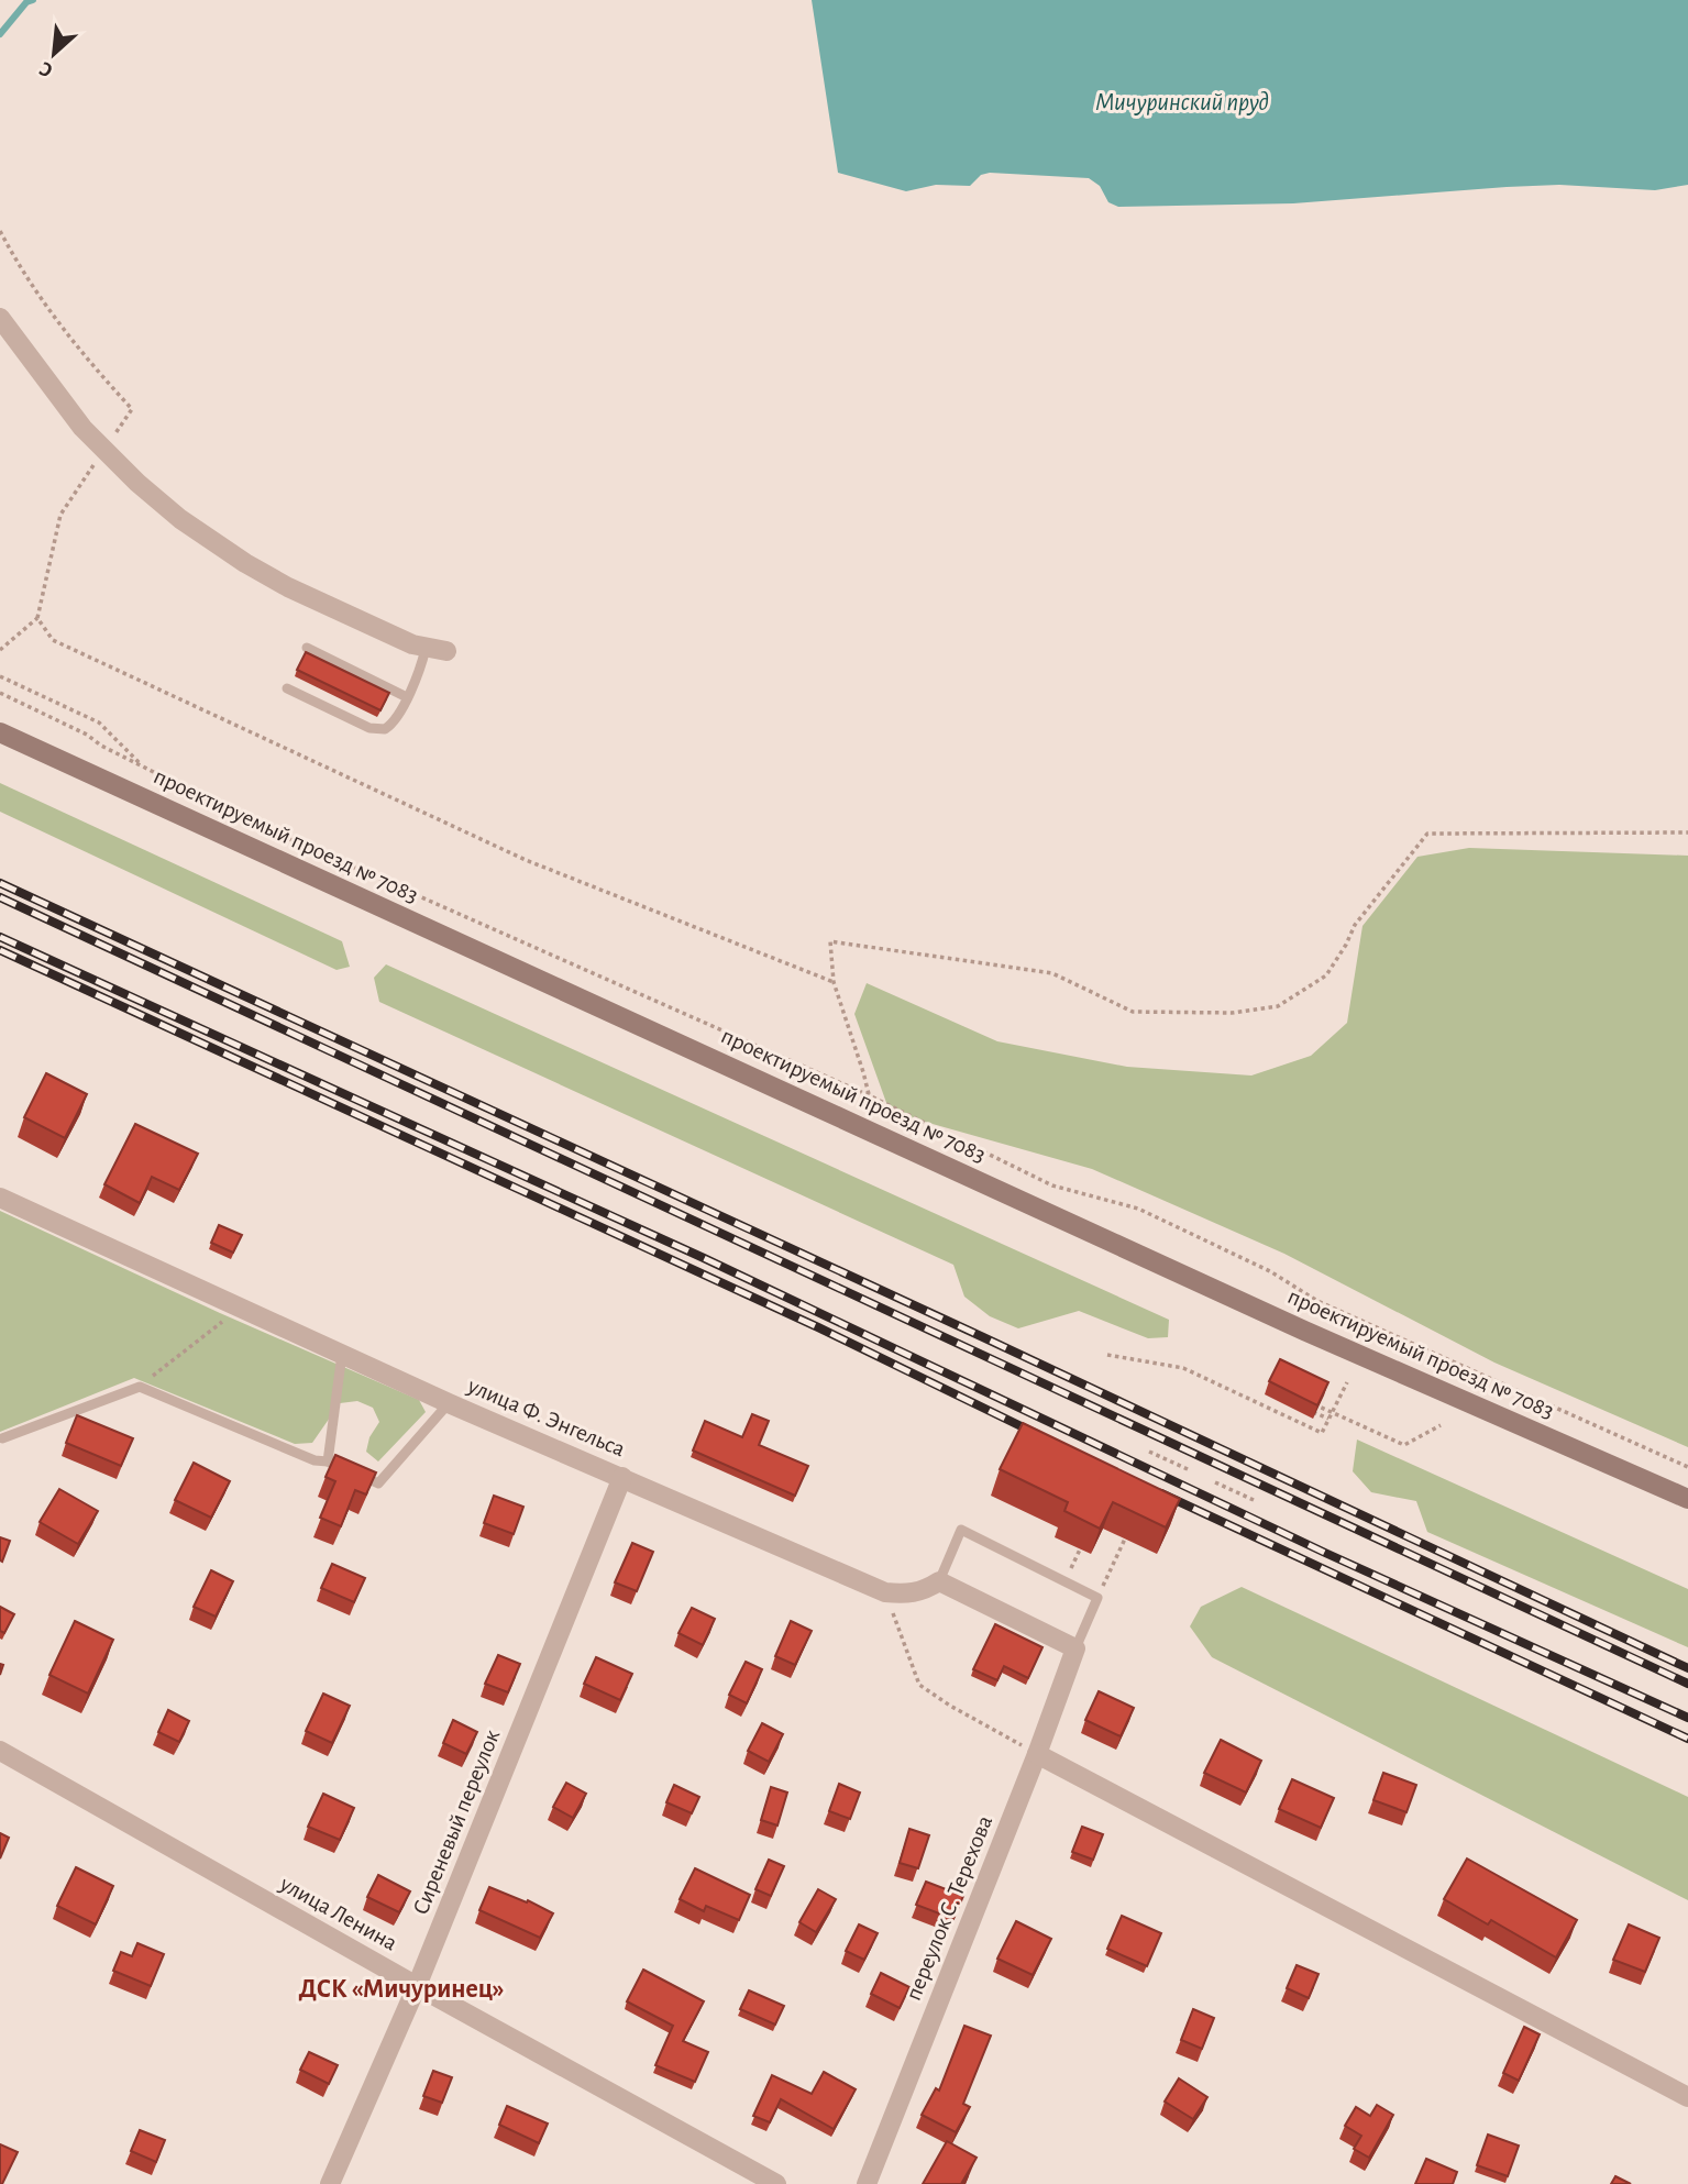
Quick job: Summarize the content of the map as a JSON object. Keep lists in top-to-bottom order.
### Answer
{
  "streets": {
    "main road": ["проектируемый проезд № 7083"],
    "street": [
      "улица Ф. Энгельса",
      "Сиреневый переулок",
      "переулок С. Терехова",
      "улица Ленина"
    ]
  },
  "crossings": [
    ["улица Ф. Энгельса", "Сиреневый переулок"],
    ["Сиреневый переулок", "улица Ленина"]
  ],
  "districts": ["ДСК «Мичуринец»"],
  "water": ["Мичуринский пруд"],
  "north": "bottom left"
}
